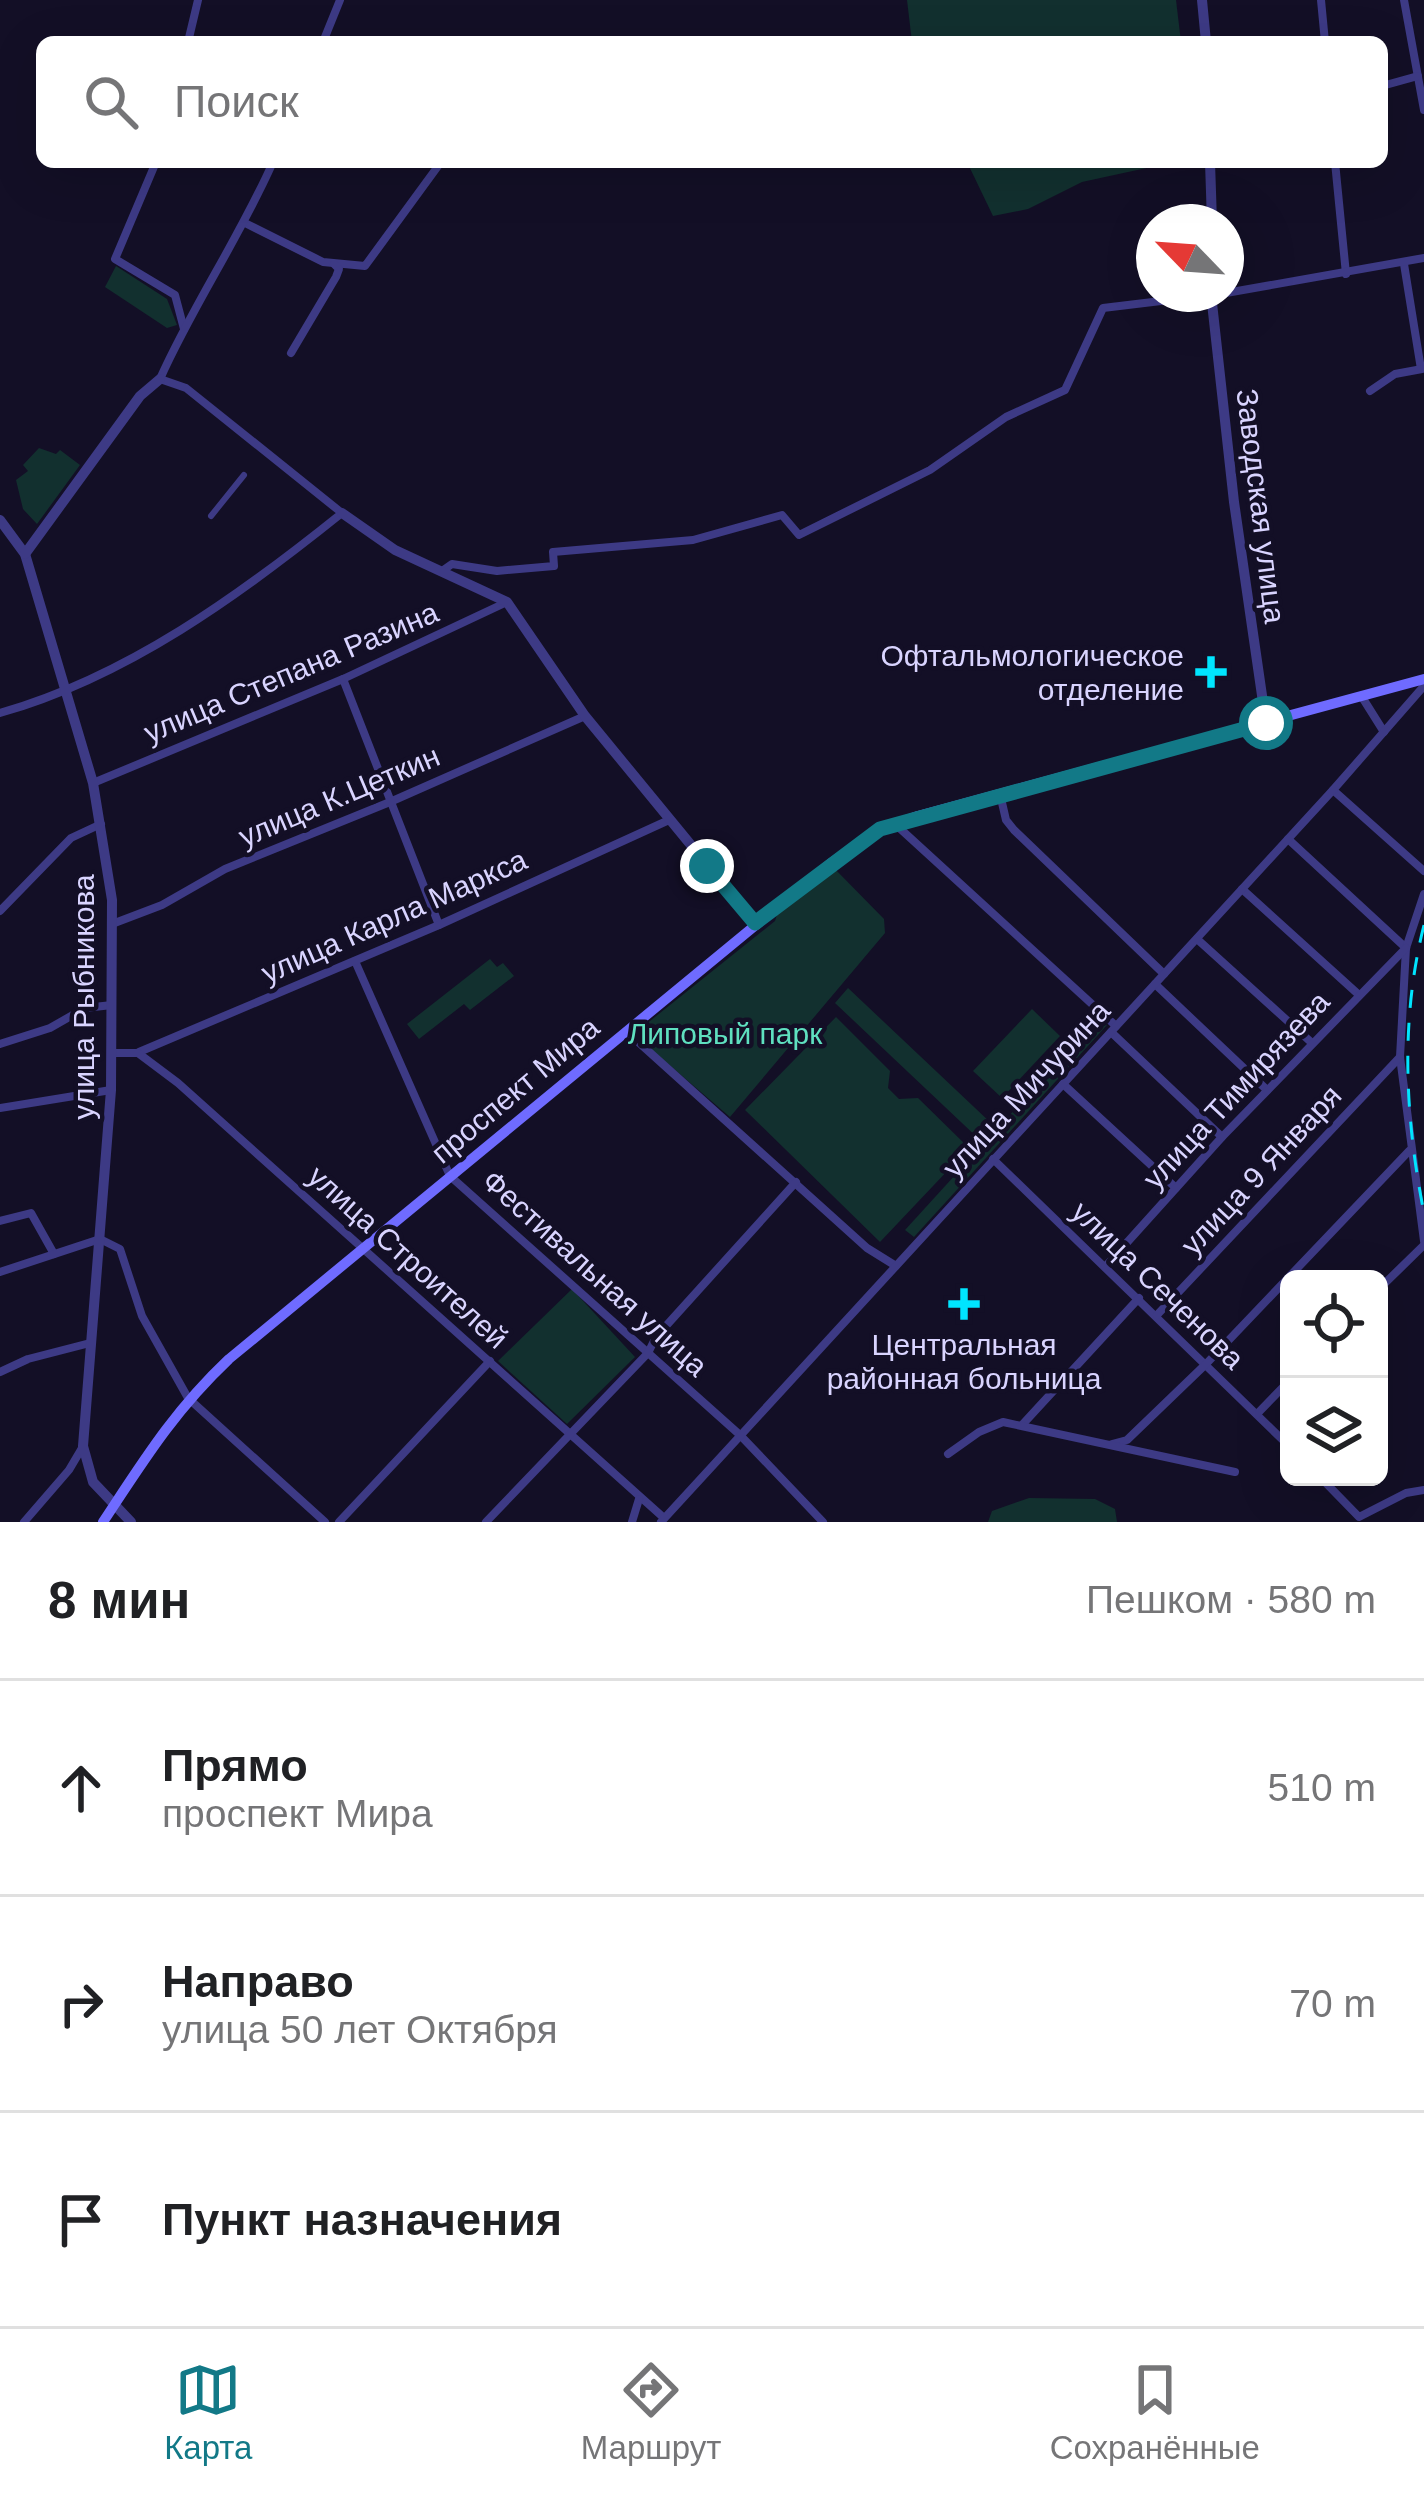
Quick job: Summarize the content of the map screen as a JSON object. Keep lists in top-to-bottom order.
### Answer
{
  "streets": {
    "main road": ["проспект Мира"],
    "street": [
      "Заводская улица",
      "улица Степана Разина",
      "улица К.Цеткин",
      "улица Карла Маркса",
      "улица Рыбникова",
      "улица Мичурина",
      "улица Тимирязева",
      "улица 9 Января",
      "улица Строителей",
      "Фестивальная улица",
      "улица Сеченова"
    ]
  },
  "crossings": [
    ["Заводская улица", "проспект Мира"],
    ["улица Степана Разина", "улица Рыбникова"],
    ["улица К.Цеткин", "улица Рыбникова"],
    ["улица Карла Маркса", "улица Строителей"],
    ["улица Карла Маркса", "Фестивальная улица"],
    ["улица Рыбникова", "проспект Мира"],
    ["улица Мичурина", "проспект Мира"],
    ["улица Мичурина", "улица Строителей"],
    ["улица Мичурина", "Фестивальная улица"],
    ["улица Мичурина", "улица Сеченова"],
    ["проспект Мира", "улица Строителей"],
    ["проспект Мира", "Фестивальная улица"],
    ["улица Тимирязева", "улица Сеченова"],
    ["улица 9 Января", "улица Сеченова"]
  ],
  "parks": ["Липовый парк"],
  "places": {
    "health": ["Офтальмологическое отделение", "Центральная районная больница"]
  },
  "north": "top left",
  "page": {
    "search": "Поиск",
    "heading": ["8 мин", "Пешком · 580 m"],
    "list": [
      ["Прямо", "проспект Мира", "510 m"],
      ["Направо", "улица 50 лет Октября", "70 m"],
      "Пункт назначения"
    ],
    "nav": ["Карта", "Маршрут", "Сохранённые"]
  }
}
